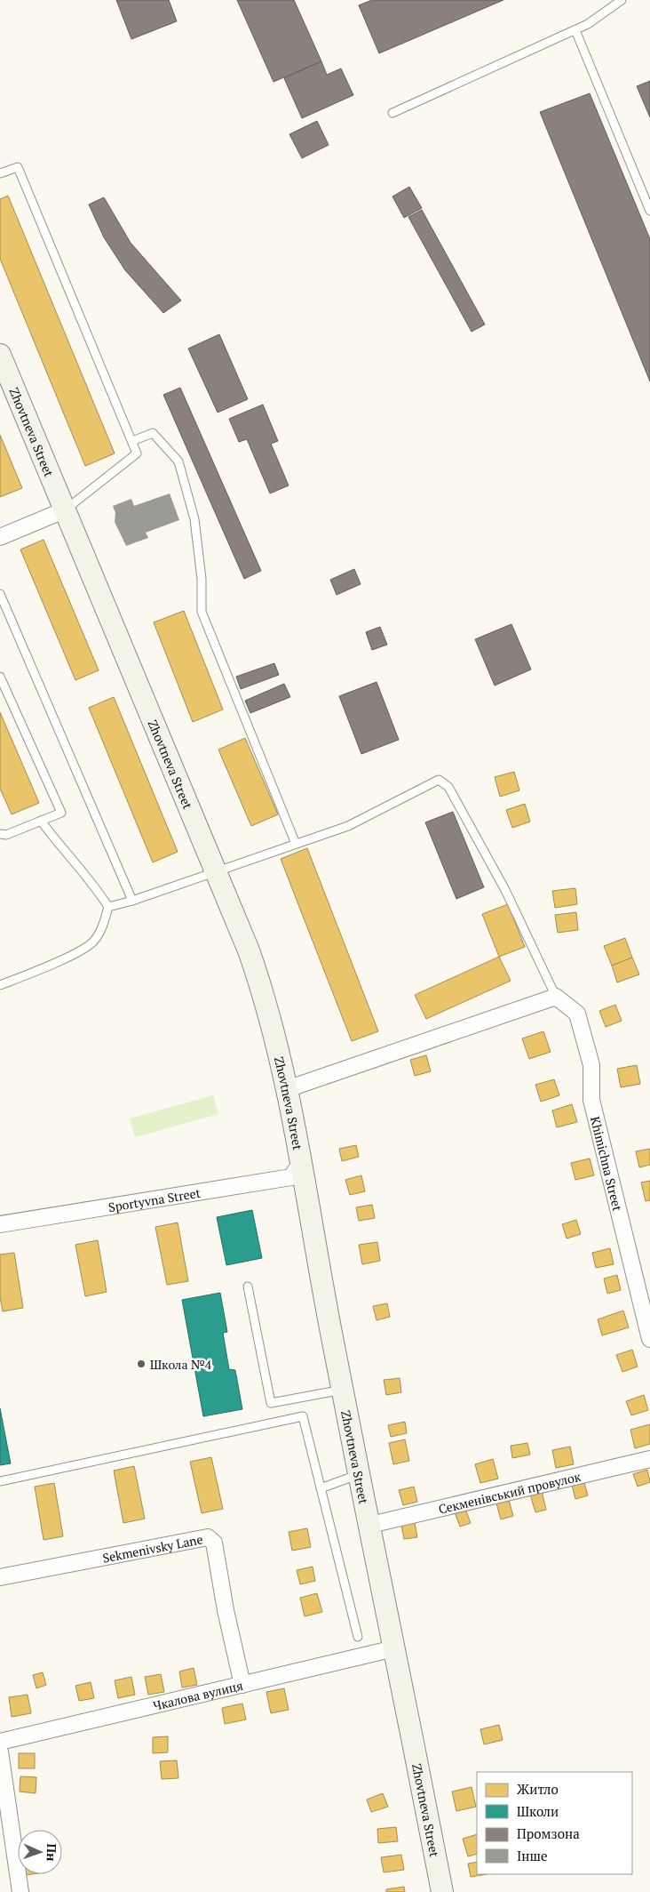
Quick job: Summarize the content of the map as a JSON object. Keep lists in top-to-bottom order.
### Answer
{
  "streets": {
    "main road": ["Zhovtneva Street"],
    "street": [
      "Khimichna Street",
      "Sportyvna Street",
      "Секменівський провулок",
      "Sekmenivsky Lane",
      "Чкалова вулиця"
    ]
  },
  "crossings": [
    ["Zhovtneva Street", "Sportyvna Street"],
    ["Zhovtneva Street", "Секменівський провулок"],
    ["Zhovtneva Street", "Чкалова вулиця"],
    ["Sekmenivsky Lane", "Чкалова вулиця"]
  ],
  "places": ["Школа №4"],
  "legend": [
    "Житло",
    "Школи",
    "Промзона",
    "Інше"
  ],
  "north": "right"
}
